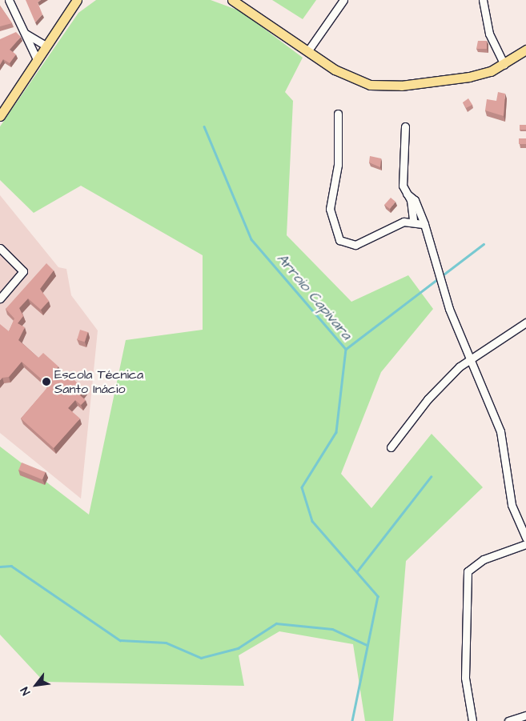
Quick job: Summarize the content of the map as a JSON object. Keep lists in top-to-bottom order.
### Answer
{
  "water": ["Arroio Capivara"],
  "places": ["Escola Técnica Santo Inácio"],
  "north": "bottom left"
}
